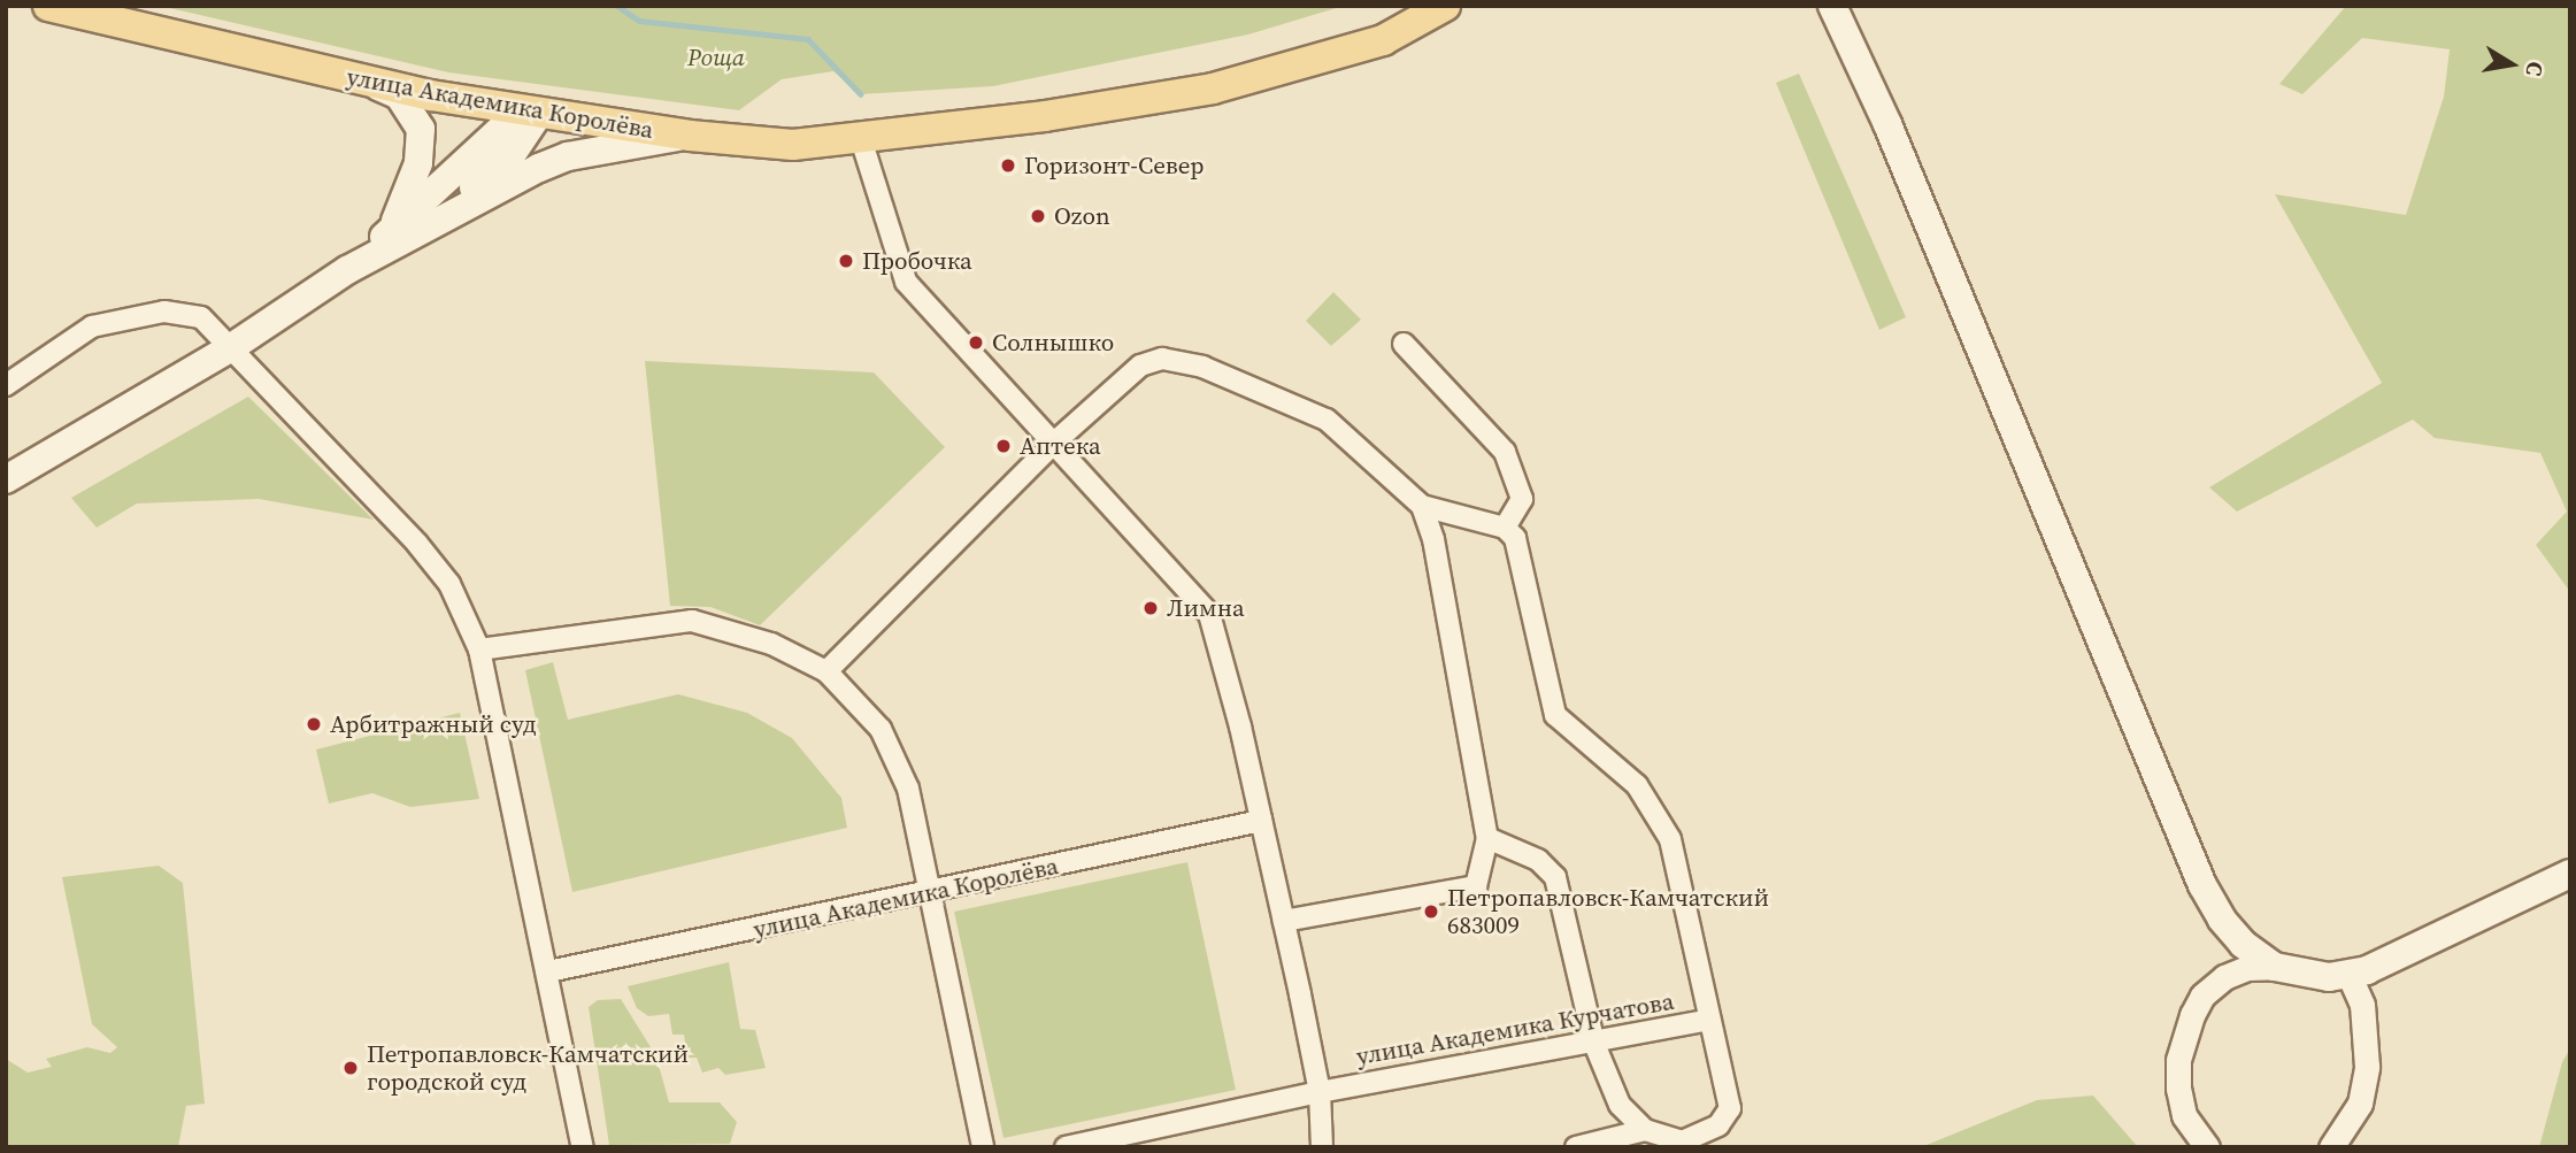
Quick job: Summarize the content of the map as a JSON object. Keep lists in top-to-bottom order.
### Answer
{
  "streets": {
    "main road": ["улица Академика Королёва"],
    "street": ["улица Академика Курчатова"]
  },
  "parks": ["Роща"],
  "places": [
    "Горизонт-Север",
    "Ozon",
    "Пробочка",
    "Солнышко",
    "Аптека",
    "Лимна",
    "Арбитражный суд",
    "Петропавловск-Камчатский 683009",
    "Петропавловск-Камчатский городской суд"
  ],
  "north": "right"
}
